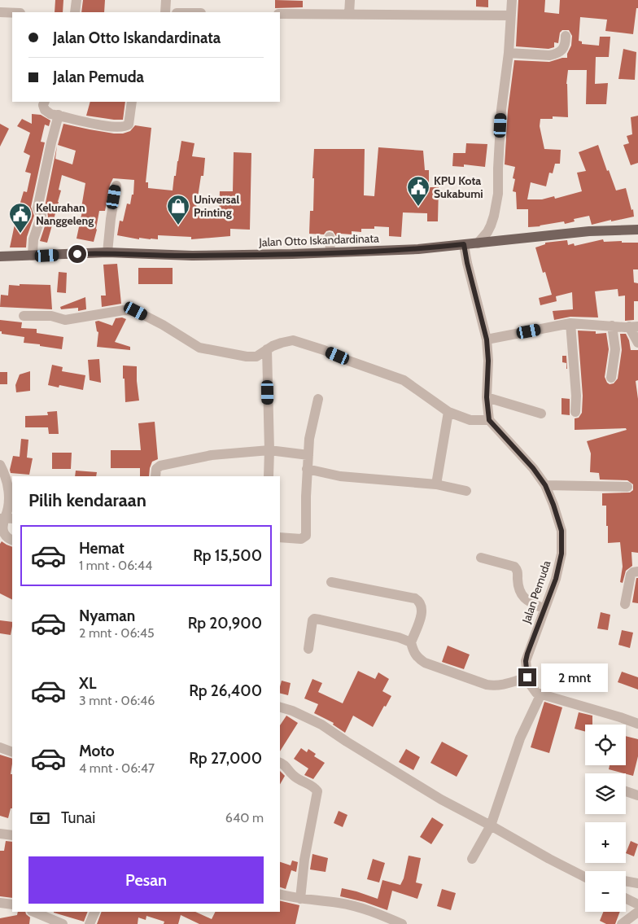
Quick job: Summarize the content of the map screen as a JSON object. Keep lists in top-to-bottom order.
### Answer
{
  "streets": {
    "main road": ["Jalan Otto Iskandardinata"],
    "street": ["Jalan Pemuda"]
  },
  "places": {
    "public building": ["KPU Kota Sukabumi", "Kelurahan Nanggeleng"],
    "shop": ["Universal Printing"]
  },
  "page": {
    "banner": ["Jalan Otto Iskandardinata", "Jalan Pemuda"],
    "heading": "Pilih kendaraan",
    "list": [
      {
        "name": "Hemat",
        "note": "1 mnt · 06:44",
        "value": "Rp 15,500"
      },
      {
        "name": "Nyaman",
        "note": "2 mnt · 06:45",
        "value": "Rp 20,900"
      },
      {
        "name": "XL",
        "note": "3 mnt · 06:46",
        "value": "Rp 26,400"
      },
      {
        "name": "Moto",
        "note": "4 mnt · 06:47",
        "value": "Rp 27,000"
      }
    ],
    "bubble": "2 mnt",
    "map_buttons": ["+", "−"],
    "pay": ["Tunai", "640 m"],
    "buttons": "Pesan"
  }
}
